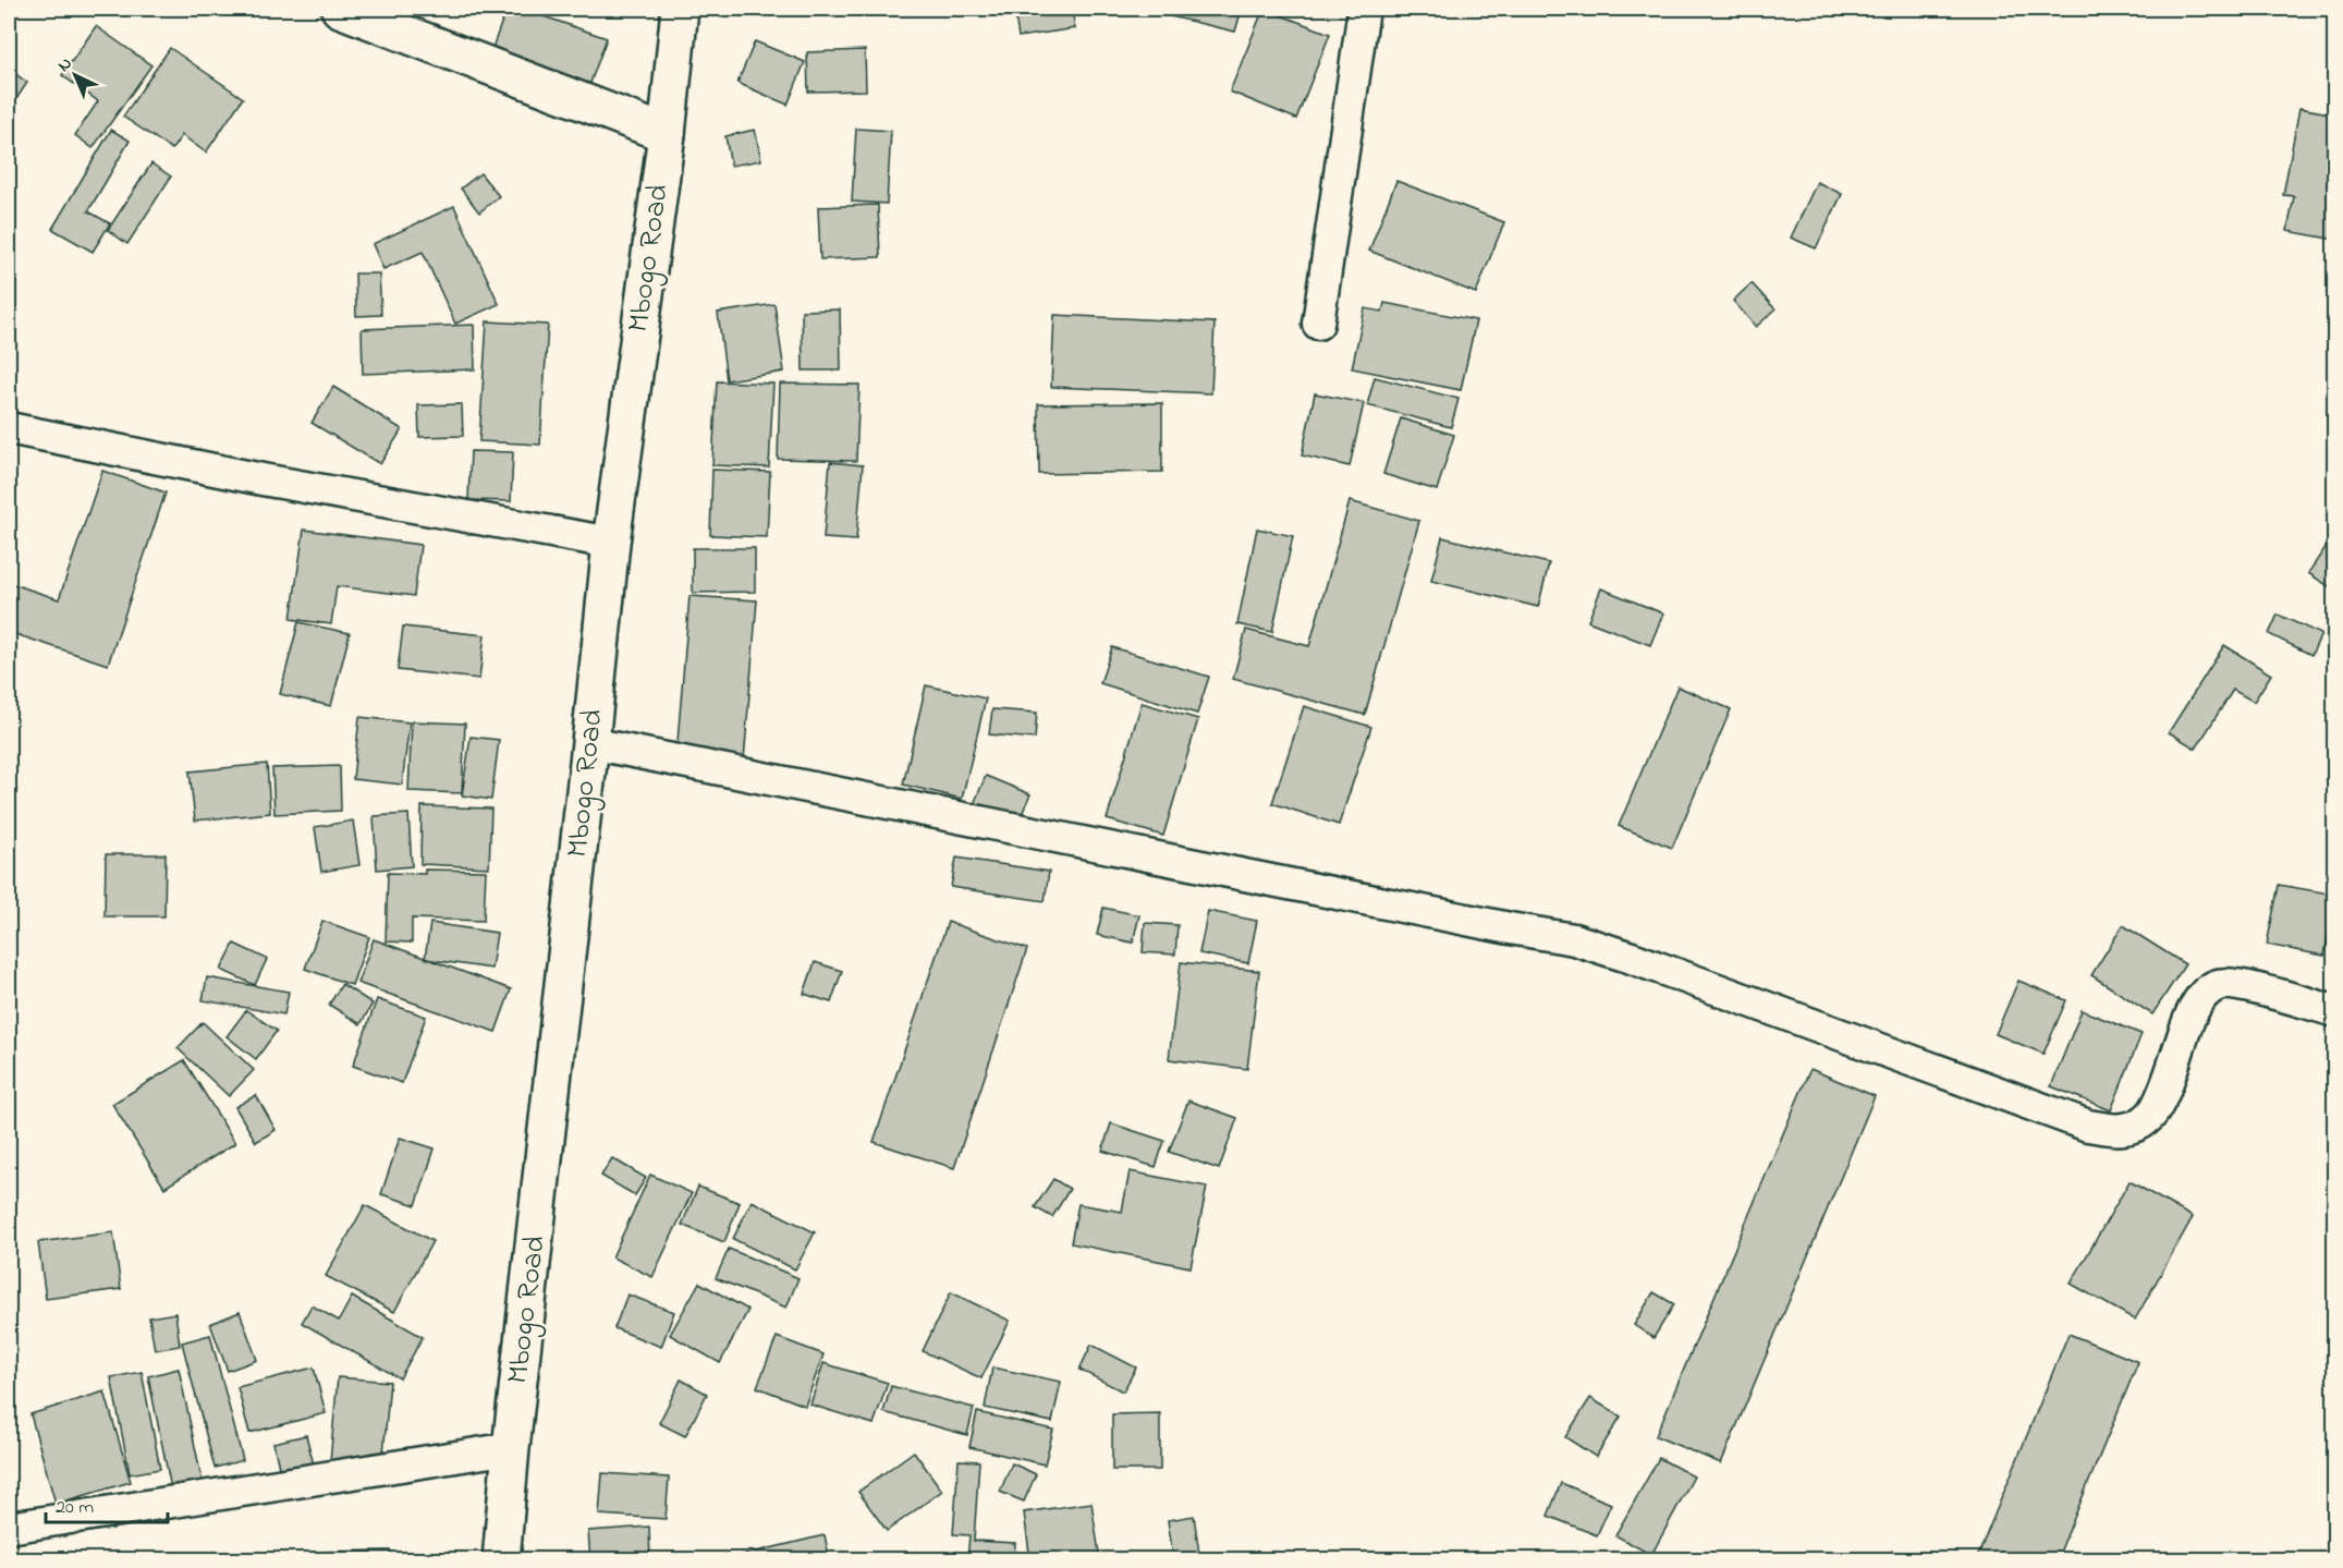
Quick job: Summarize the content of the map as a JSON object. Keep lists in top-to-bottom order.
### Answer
{
  "streets": {
    "main road": ["Mbogo Road"]
  },
  "scale_bar": "20 m",
  "north": "top left"
}
